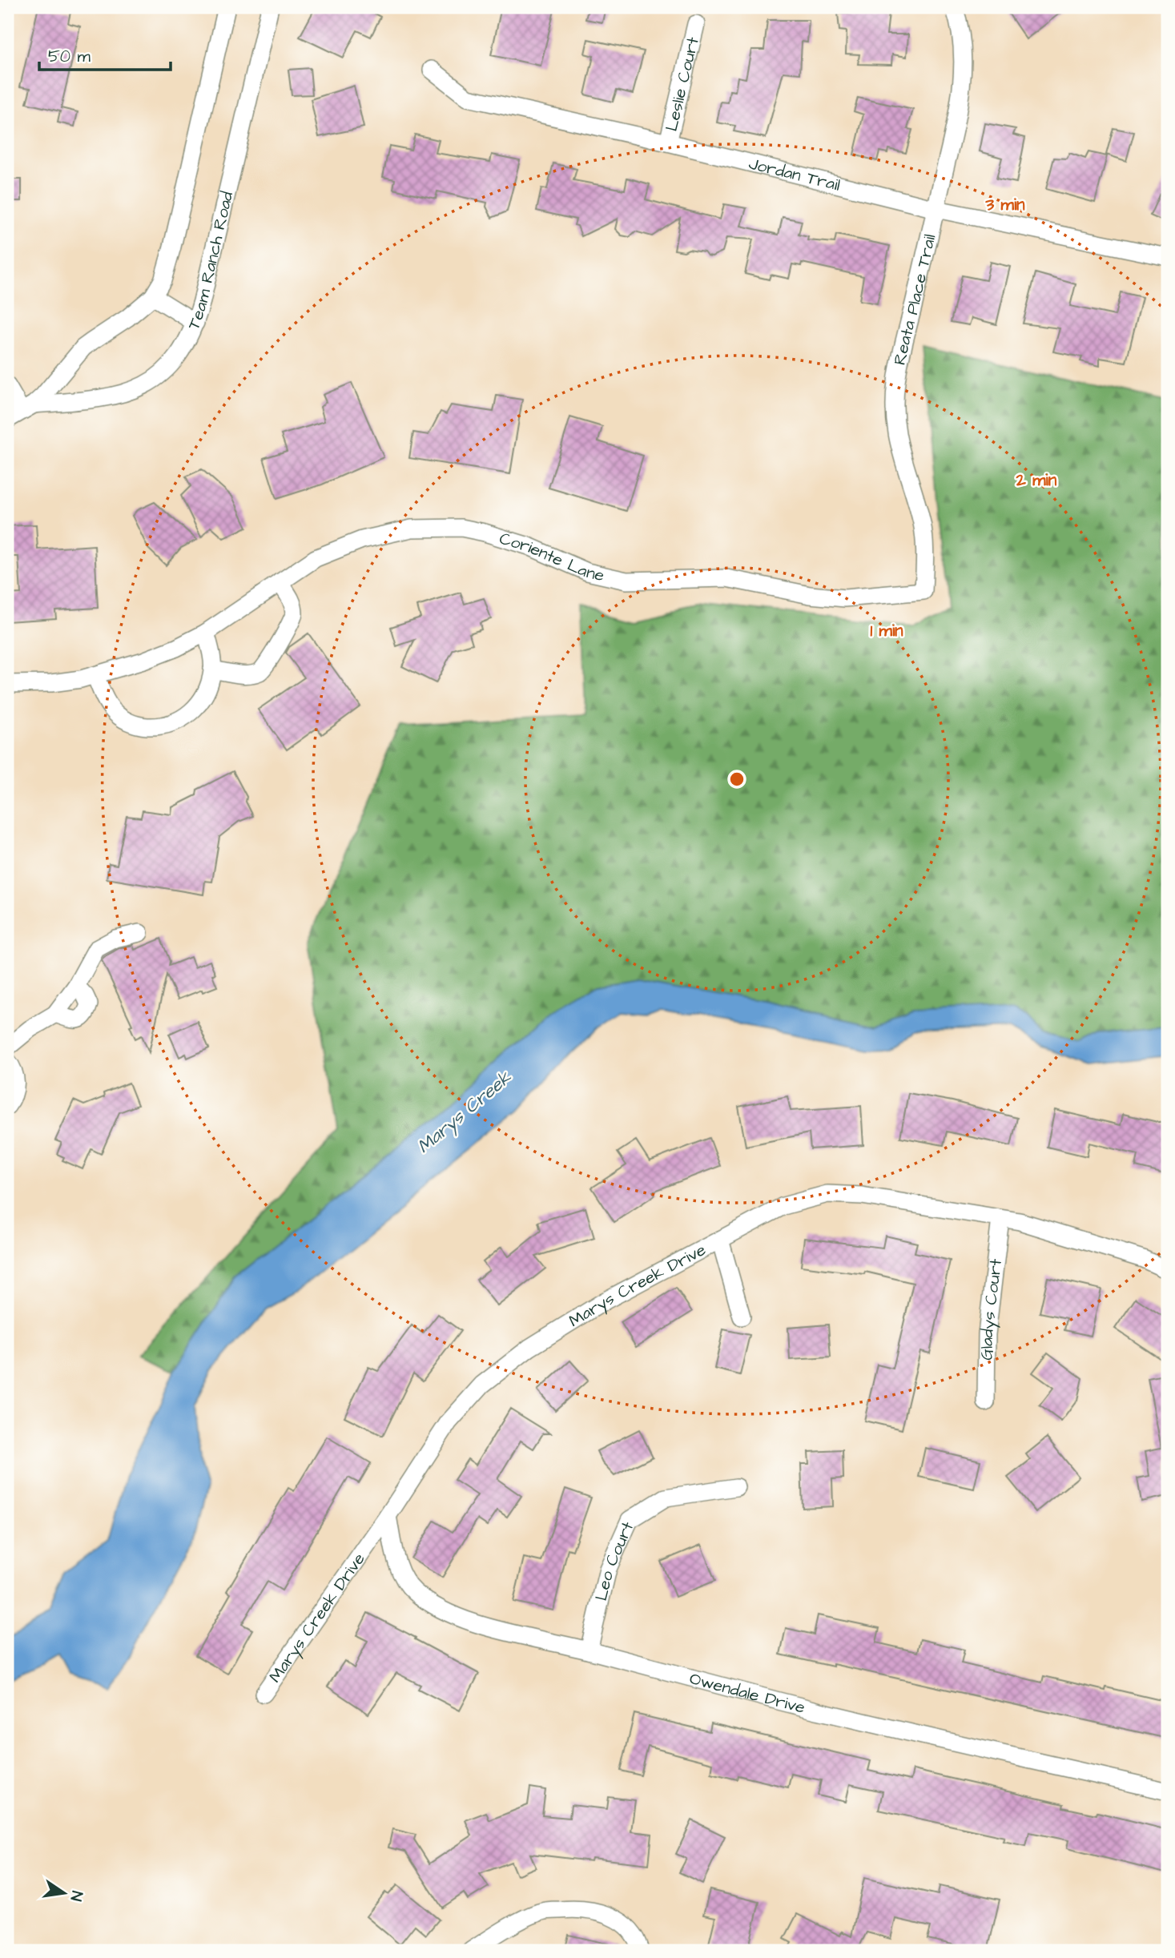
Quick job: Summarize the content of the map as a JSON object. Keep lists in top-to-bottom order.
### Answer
{
  "streets": {
    "street": [
      "Leslie Court",
      "Jordan Trail",
      "Team Ranch Road",
      "Reata Place Trail",
      "Coriente Lane",
      "Marys Creek Drive",
      "Gladys Court",
      "Leo Court",
      "Owendale Drive"
    ]
  },
  "crossings": [
    ["Leslie Court", "Jordan Trail"],
    ["Jordan Trail", "Reata Place Trail"],
    ["Reata Place Trail", "Coriente Lane"],
    ["Marys Creek Drive", "Gladys Court"],
    ["Marys Creek Drive", "Owendale Drive"],
    ["Leo Court", "Owendale Drive"]
  ],
  "water": ["Marys Creek"],
  "scale_bar": "50 m",
  "north": "right",
  "rings": ["3 min", "2 min", "1 min"]
}
